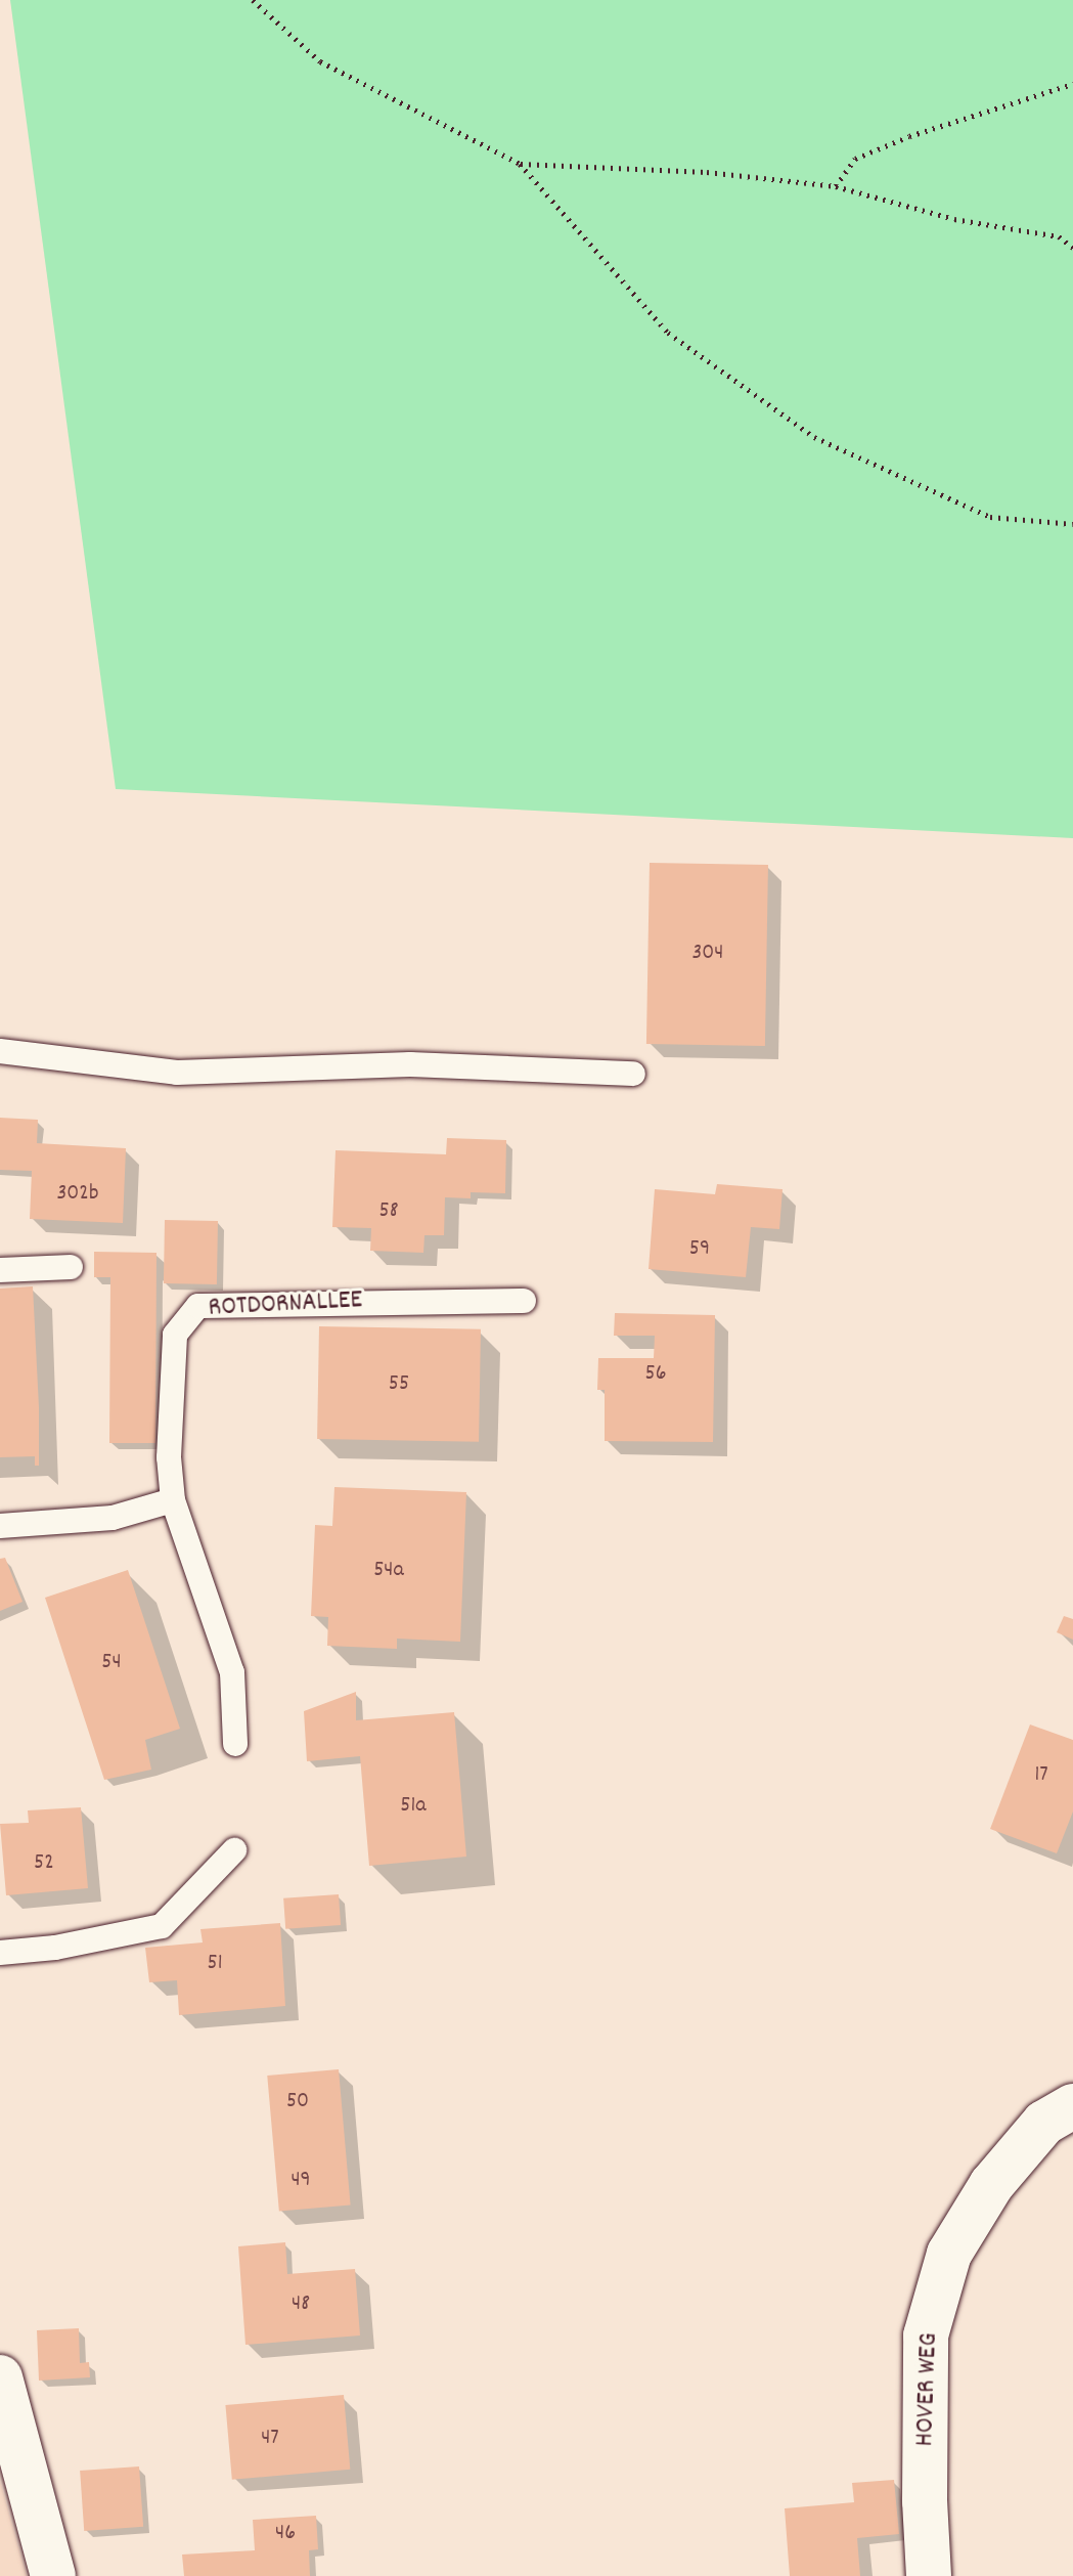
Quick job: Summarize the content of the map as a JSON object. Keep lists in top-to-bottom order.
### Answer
{
  "streets": {
    "street": ["HOVER WEG"],
    "lane": ["ROTDORNALLEE"]
  },
  "house_numbers": [
    "304",
    "302b",
    "58",
    "59",
    "56",
    "55",
    "54a",
    "54",
    "17",
    "51a",
    "52",
    "51",
    "50",
    "49",
    "48",
    "47",
    "46"
  ]
}
